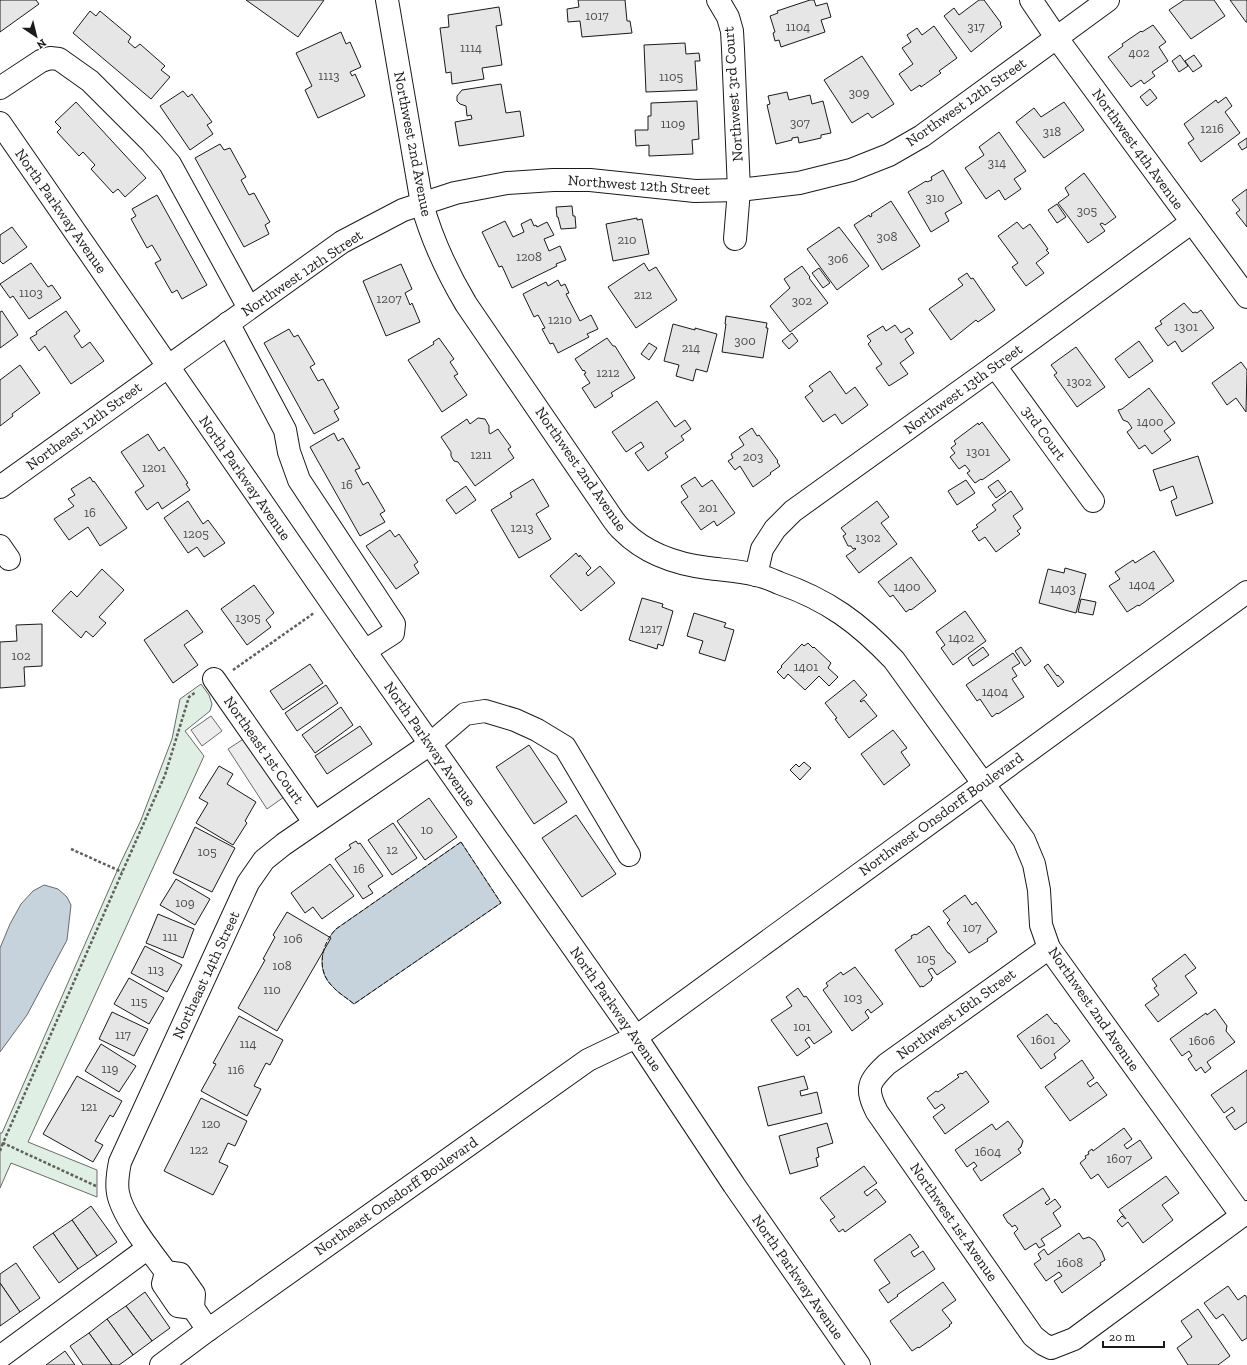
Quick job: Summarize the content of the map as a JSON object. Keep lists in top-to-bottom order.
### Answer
{
  "streets": {
    "street": [
      "Northwest 3rd Court",
      "Northwest 12th Street",
      "Northwest 2nd Avenue",
      "Northwest 4th Avenue",
      "North Parkway Avenue",
      "Northwest 13th Street",
      "Northeast 12th Street",
      "3rd Court",
      "Northeast 1st Court",
      "Northwest Onsdorff Boulevard",
      "Northeast 14th Street",
      "Northwest 16th Street",
      "Northeast Onsdorff Boulevard",
      "Northwest 1st Avenue"
    ]
  },
  "crossings": [
    ["Northwest 3rd Court", "Northwest 12th Street"],
    ["Northwest 12th Street", "Northwest 2nd Avenue"],
    ["Northwest 12th Street", "Northwest 4th Avenue"],
    ["Northwest 12th Street", "North Parkway Avenue"],
    ["Northwest 12th Street", "Northeast 12th Street"],
    ["Northwest 2nd Avenue", "Northwest 13th Street"],
    ["Northwest 2nd Avenue", "Northwest Onsdorff Boulevard"],
    ["Northwest 2nd Avenue", "Northwest 16th Street"],
    ["Northwest 2nd Avenue", "Northwest 1st Avenue"],
    ["Northwest 4th Avenue", "Northwest 13th Street"],
    ["North Parkway Avenue", "Northeast 12th Street"],
    ["North Parkway Avenue", "Northwest Onsdorff Boulevard"],
    ["North Parkway Avenue", "Northeast 14th Street"],
    ["North Parkway Avenue", "Northeast Onsdorff Boulevard"],
    ["Northwest 13th Street", "3rd Court"],
    ["Northeast 1st Court", "Northeast 14th Street"],
    ["Northwest Onsdorff Boulevard", "Northeast Onsdorff Boulevard"],
    ["Northeast 14th Street", "Northeast Onsdorff Boulevard"],
    ["Northwest 16th Street", "Northwest 1st Avenue"]
  ],
  "house_numbers": [
    "1017",
    "1104",
    "317",
    "1114",
    "402",
    "1113",
    "1105",
    "309",
    "307",
    "1109",
    "1216",
    "318",
    "314",
    "310",
    "305",
    "308",
    "210",
    "1208",
    "306",
    "1103",
    "212",
    "1207",
    "302",
    "1210",
    "1301",
    "300",
    "214",
    "1212",
    "1302",
    "1400",
    "1301",
    "1211",
    "203",
    "1201",
    "16",
    "201",
    "16",
    "1213",
    "1205",
    "1302",
    "1404",
    "1400",
    "1403",
    "1305",
    "1217",
    "1402",
    "102",
    "1401",
    "1404",
    "10",
    "12",
    "105",
    "16",
    "109",
    "107",
    "111",
    "106",
    "105",
    "108",
    "113",
    "110",
    "103",
    "115",
    "101",
    "117",
    "1601",
    "1606",
    "114",
    "119",
    "116",
    "121",
    "120",
    "122",
    "1604",
    "1607",
    "1608"
  ],
  "scale_bar": "20 m",
  "north": "bottom right"
}
